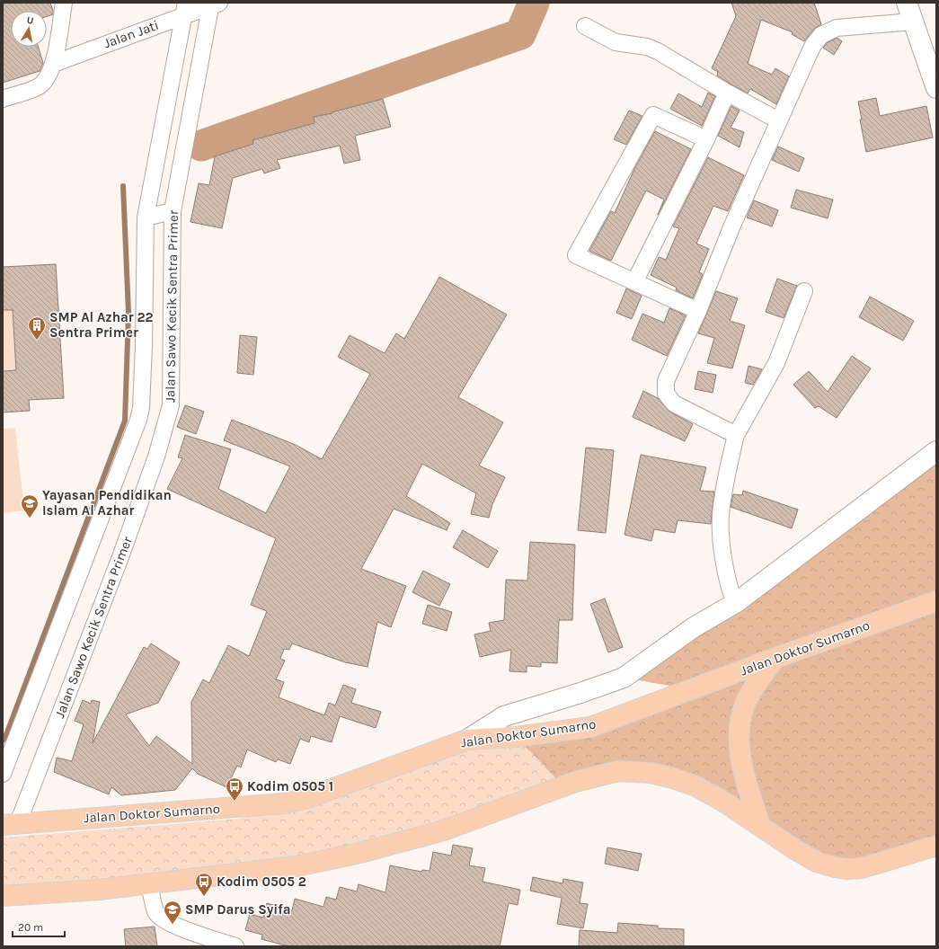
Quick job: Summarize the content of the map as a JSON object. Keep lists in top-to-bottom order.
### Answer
{
  "streets": {
    "main road": ["Jalan Doktor Sumarno"],
    "street": ["Jalan Jati", "Jalan Sawo Kecik Sentra Primer"]
  },
  "crossings": [
    ["Jalan Jati", "Jalan Sawo Kecik Sentra Primer"],
    ["Jalan Sawo Kecik Sentra Primer", "Jalan Doktor Sumarno"]
  ],
  "places": {
    "building": ["SMP Al Azhar 22 Sentra Primer"],
    "school or university": ["Yayasan Pendidikan Islam Al Azhar", "SMP Darus Syifa"],
    "bus stop": ["Kodim 0505 1", "Kodim 0505 2"]
  },
  "scale_bar": "20 m",
  "north": "top"
}
